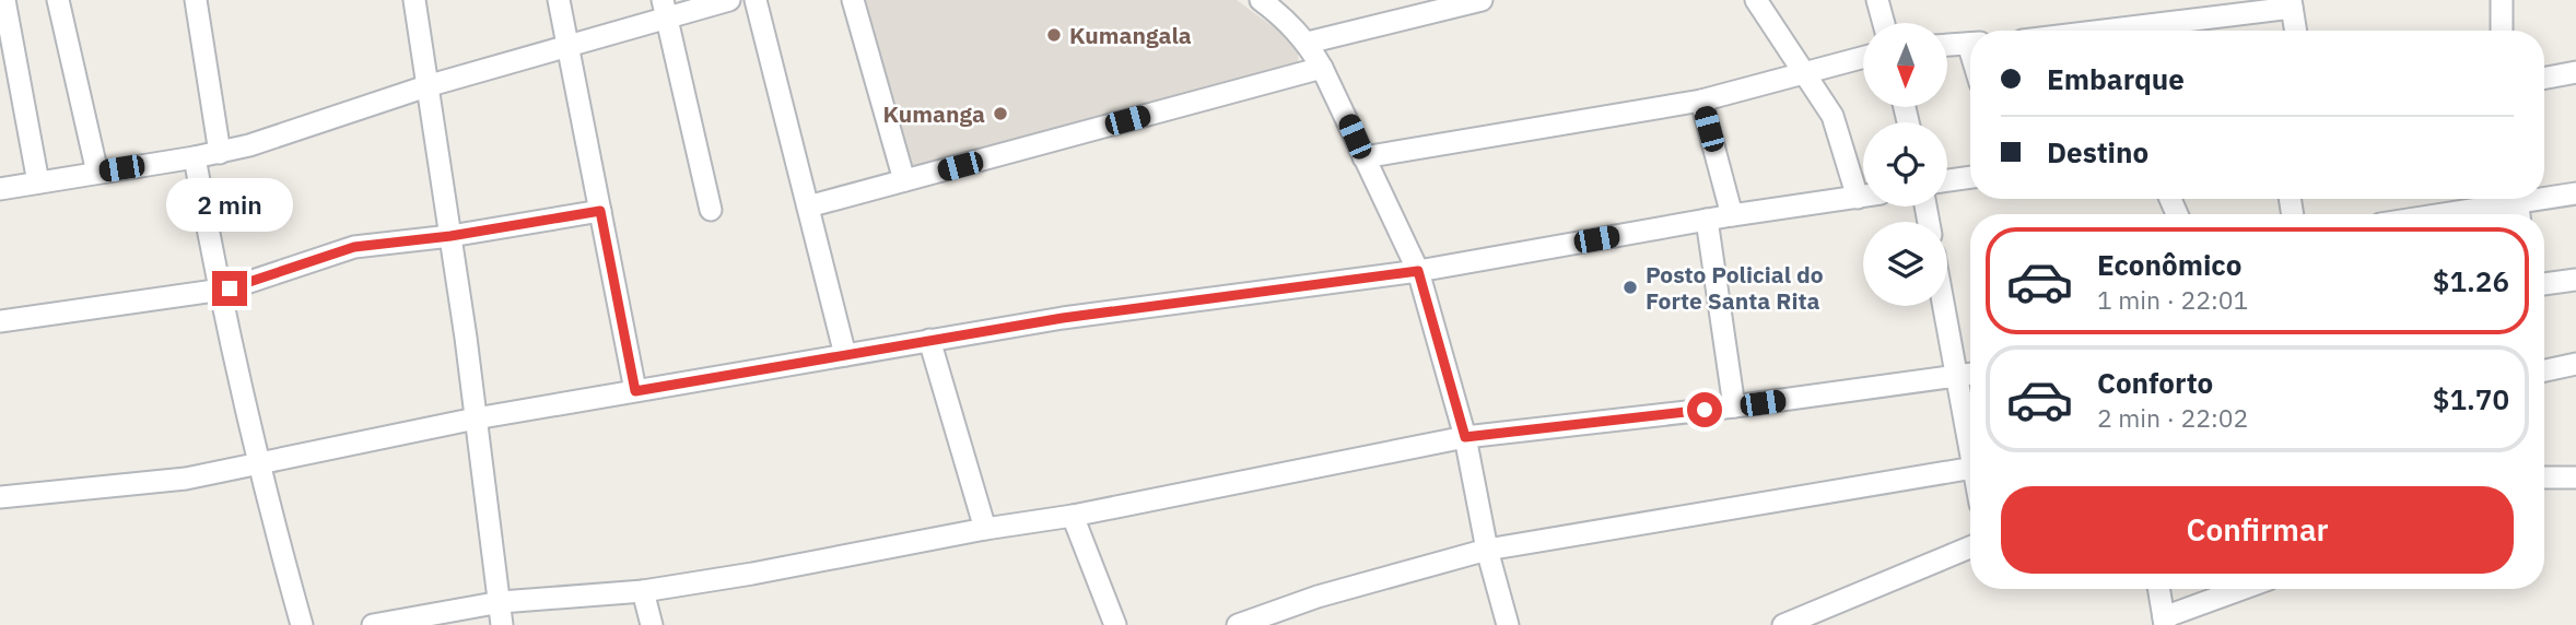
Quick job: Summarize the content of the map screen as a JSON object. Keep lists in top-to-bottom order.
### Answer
{
  "places": ["Kumangala", "Kumanga", "Posto Policial do Forte Santa Rita"],
  "north": "bottom",
  "page": {
    "banner": ["Embarque", "Destino"],
    "bubble": "2 min",
    "list": [
      {
        "name": "Econômico",
        "note": "1 min · 22:01",
        "value": "$1.26"
      },
      {
        "name": "Conforto",
        "note": "2 min · 22:02",
        "value": "$1.70"
      }
    ],
    "buttons": "Confirmar"
  }
}
